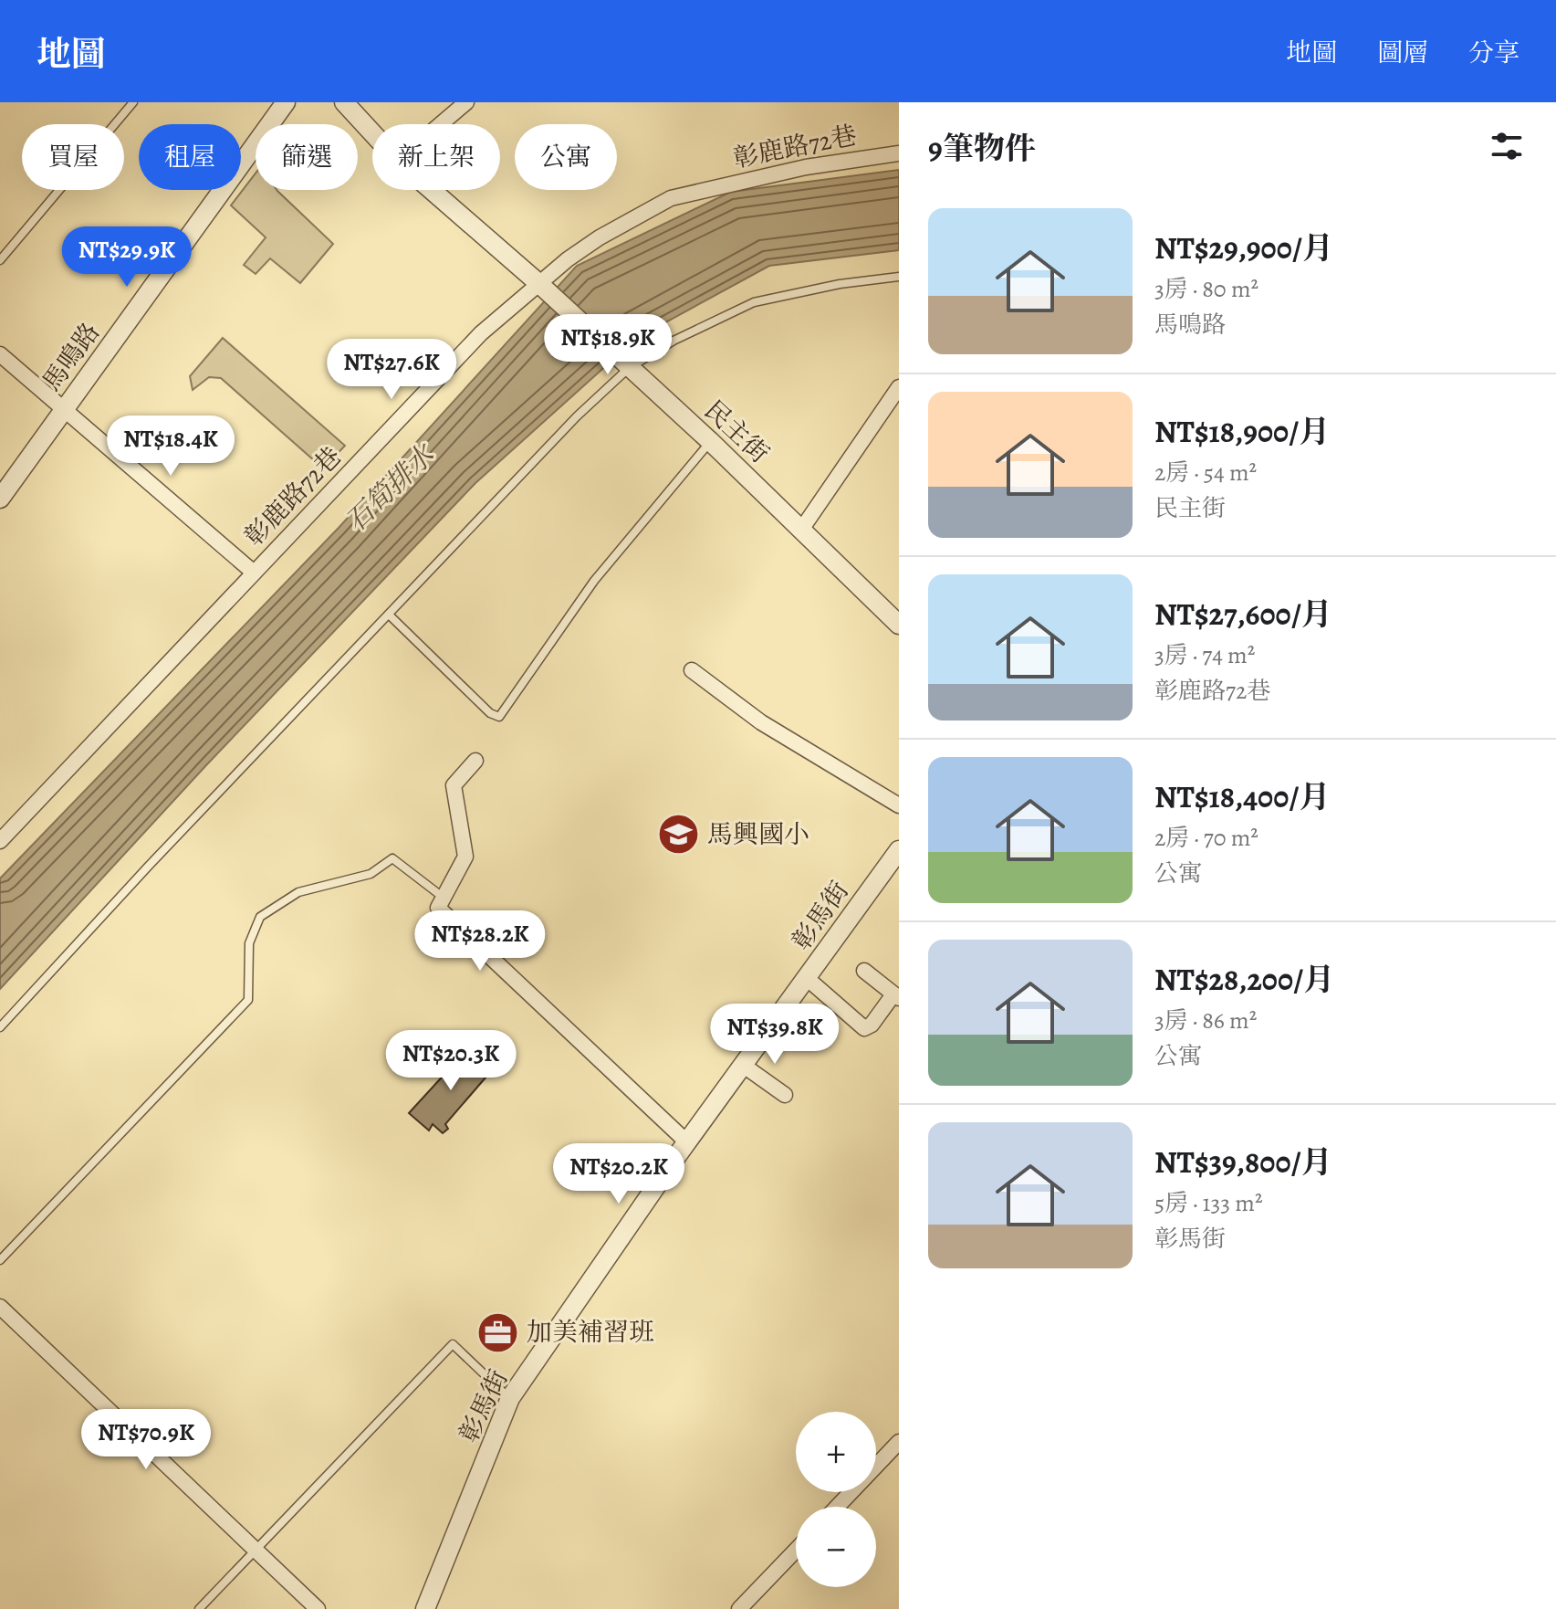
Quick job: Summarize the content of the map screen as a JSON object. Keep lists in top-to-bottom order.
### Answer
{
  "streets": {
    "street": [
      "彰鹿路72巷",
      "馬鳴路",
      "民主街",
      "彰馬街"
    ]
  },
  "crossings": [
    ["彰鹿路72巷", "民主街"]
  ],
  "water": ["石筍排水"],
  "places": {
    "school or university": ["馬興國小"],
    "office": ["加美補習班"]
  },
  "page": {
    "header": "地圖",
    "nav": ["地圖", "圖層", "分享"],
    "heading": "9筆物件",
    "chip": [
      "買屋",
      "租屋",
      "篩選",
      "新上架",
      "公寓"
    ],
    "list": [
      {
        "name": "NT$29,900/月",
        "note": "3房 · 80 m² · 馬鳴路"
      },
      {
        "name": "NT$18,900/月",
        "note": "2房 · 54 m² · 民主街"
      },
      {
        "name": "NT$27,600/月",
        "note": "3房 · 74 m² · 彰鹿路72巷"
      },
      {
        "name": "NT$18,400/月",
        "note": "2房 · 70 m² · 公寓"
      },
      {
        "name": "NT$28,200/月",
        "note": "3房 · 86 m² · 公寓"
      },
      {
        "name": "NT$39,800/月",
        "note": "5房 · 133 m² · 彰馬街"
      }
    ],
    "price": [
      "NT$29.9K",
      "NT$18.9K",
      "NT$27.6K",
      "NT$18.4K",
      "NT$28.2K",
      "NT$39.8K",
      "NT$20.3K",
      "NT$20.2K",
      "NT$70.9K"
    ],
    "map_buttons": ["+", "−"]
  }
}
